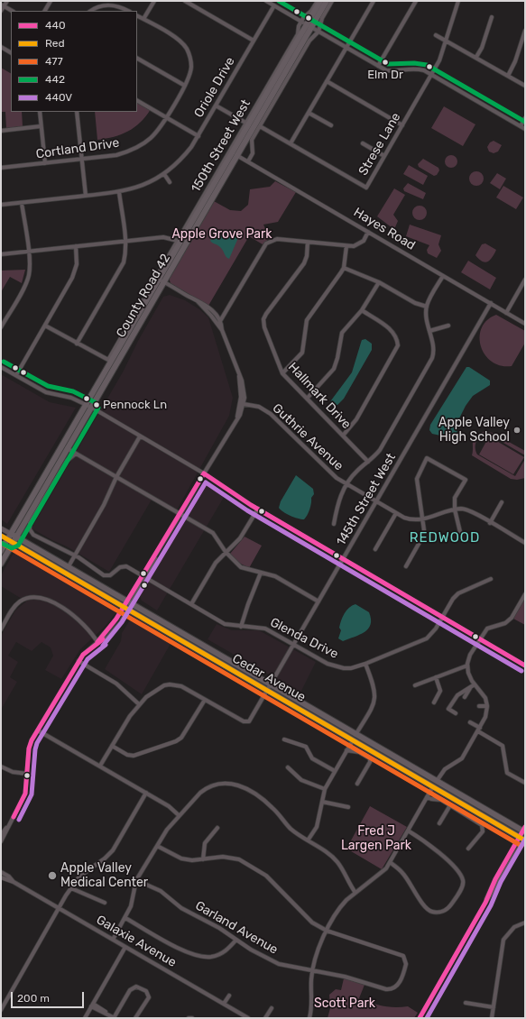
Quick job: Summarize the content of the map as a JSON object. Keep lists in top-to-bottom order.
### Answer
{
  "streets": {
    "highway": ["County Road 42", "Cedar Avenue"],
    "street": [
      "Oriole Drive",
      "Strese Lane",
      "150th Street West",
      "Cortland Drive",
      "Hayes Road",
      "Hallmark Drive",
      "Guthrie Avenue",
      "145th Street West",
      "Glenda Drive",
      "Garland Avenue",
      "Galaxie Avenue"
    ]
  },
  "crossings": [
    ["Strese Lane", "150th Street West"],
    ["150th Street West", "Hayes Road"],
    ["150th Street West", "County Road 42"],
    ["Hayes Road", "County Road 42"],
    ["Hayes Road", "145th Street West"],
    ["County Road 42", "Cedar Avenue"],
    ["Guthrie Avenue", "145th Street West"],
    ["145th Street West", "Glenda Drive"],
    ["145th Street West", "Cedar Avenue"]
  ],
  "districts": ["REDWOOD"],
  "parks": ["Apple Grove Park", "Fred J Largen Park", "Scott Park"],
  "places": [
    "Elm Dr",
    "Pennock Ln",
    "Apple Valley High School",
    "Apple Valley Medical Center"
  ],
  "lines": [
    "transit line 442",
    "transit line 440",
    "transit line 440V",
    "transit line Red",
    "transit line 477"
  ],
  "legend": [
    "440",
    "Red",
    "477",
    "442",
    "440V"
  ],
  "scale_bar": "200 m"
}
